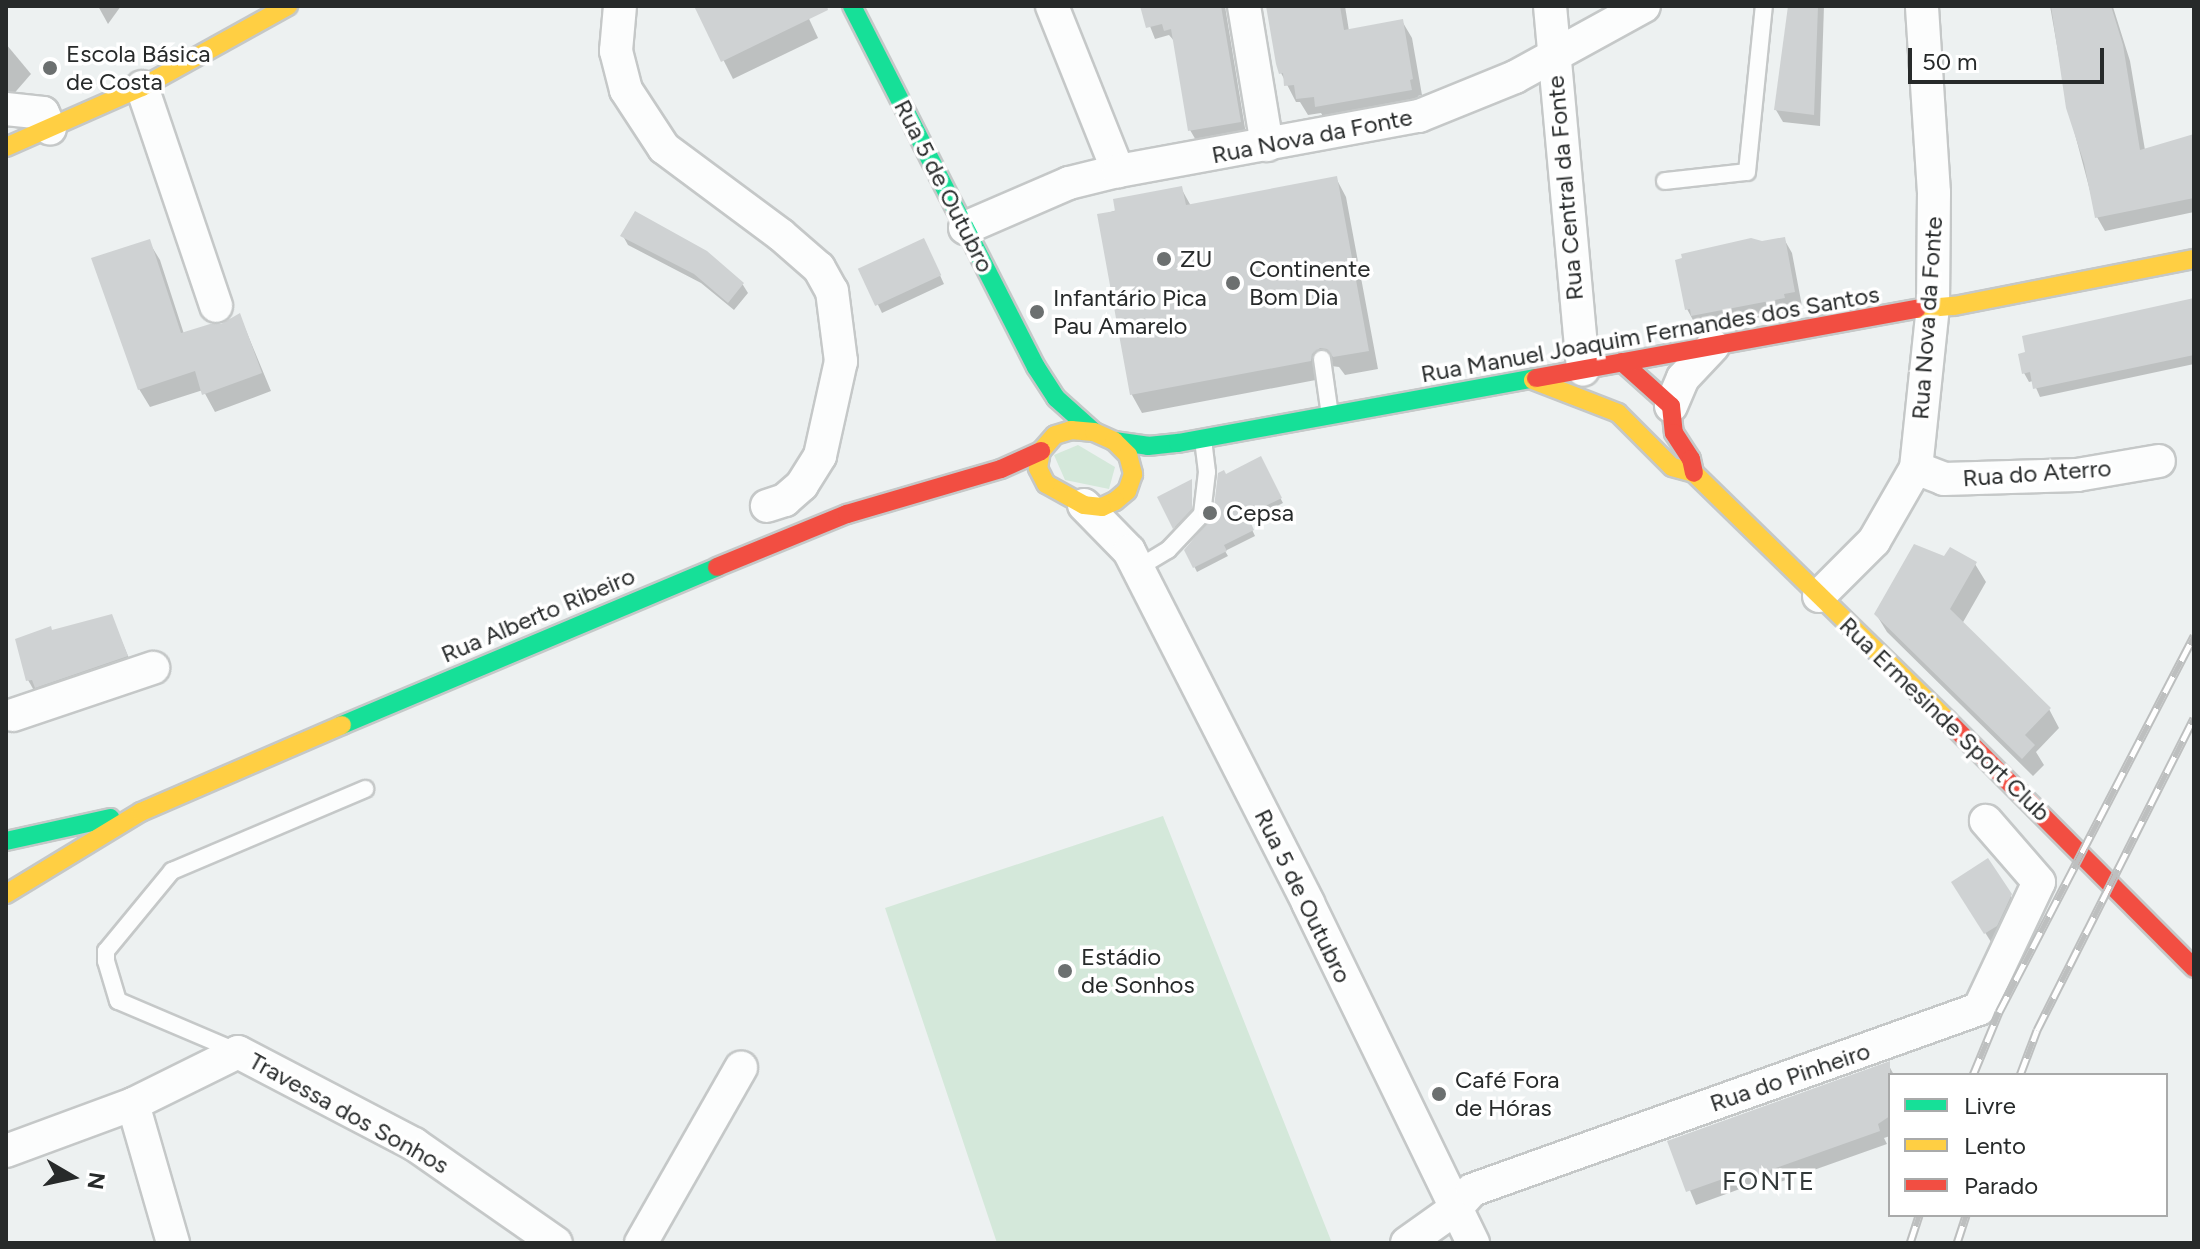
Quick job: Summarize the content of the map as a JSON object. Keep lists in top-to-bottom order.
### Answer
{
  "streets": {
    "main road": [
      "Rua 5 de Outubro",
      "Rua Manuel Joaquim Fernandes dos Santos",
      "Rua Alberto Ribeiro",
      "Rua Ermesinde Sport Club"
    ],
    "street": [
      "Rua Nova da Fonte",
      "Rua Central da Fonte",
      "Rua do Aterro",
      "Rua do Pinheiro",
      "Travessa dos Sonhos"
    ]
  },
  "crossings": [
    ["Rua Nova da Fonte", "Rua 5 de Outubro"],
    ["Rua Nova da Fonte", "Rua Central da Fonte"],
    ["Rua Nova da Fonte", "Rua Manuel Joaquim Fernandes dos Santos"],
    ["Rua Nova da Fonte", "Rua do Aterro"],
    ["Rua Nova da Fonte", "Rua Ermesinde Sport Club"],
    ["Rua 5 de Outubro", "Rua Manuel Joaquim Fernandes dos Santos"],
    ["Rua 5 de Outubro", "Rua Alberto Ribeiro"],
    ["Rua 5 de Outubro", "Rua do Pinheiro"],
    ["Rua Central da Fonte", "Rua Manuel Joaquim Fernandes dos Santos"],
    ["Rua Manuel Joaquim Fernandes dos Santos", "Rua Alberto Ribeiro"],
    ["Rua Manuel Joaquim Fernandes dos Santos", "Rua Ermesinde Sport Club"]
  ],
  "districts": ["FONTE"],
  "places": [
    "Escola Básica de Costa",
    "ZU",
    "Continente Bom Dia",
    "Infantário Pica Pau Amarelo",
    "Cepsa",
    "Estádio de Sonhos",
    "Café Fora de Hóras"
  ],
  "legend": ["Livre", "Lento", "Parado"],
  "scale_bar": "50 m",
  "north": "right"
}
